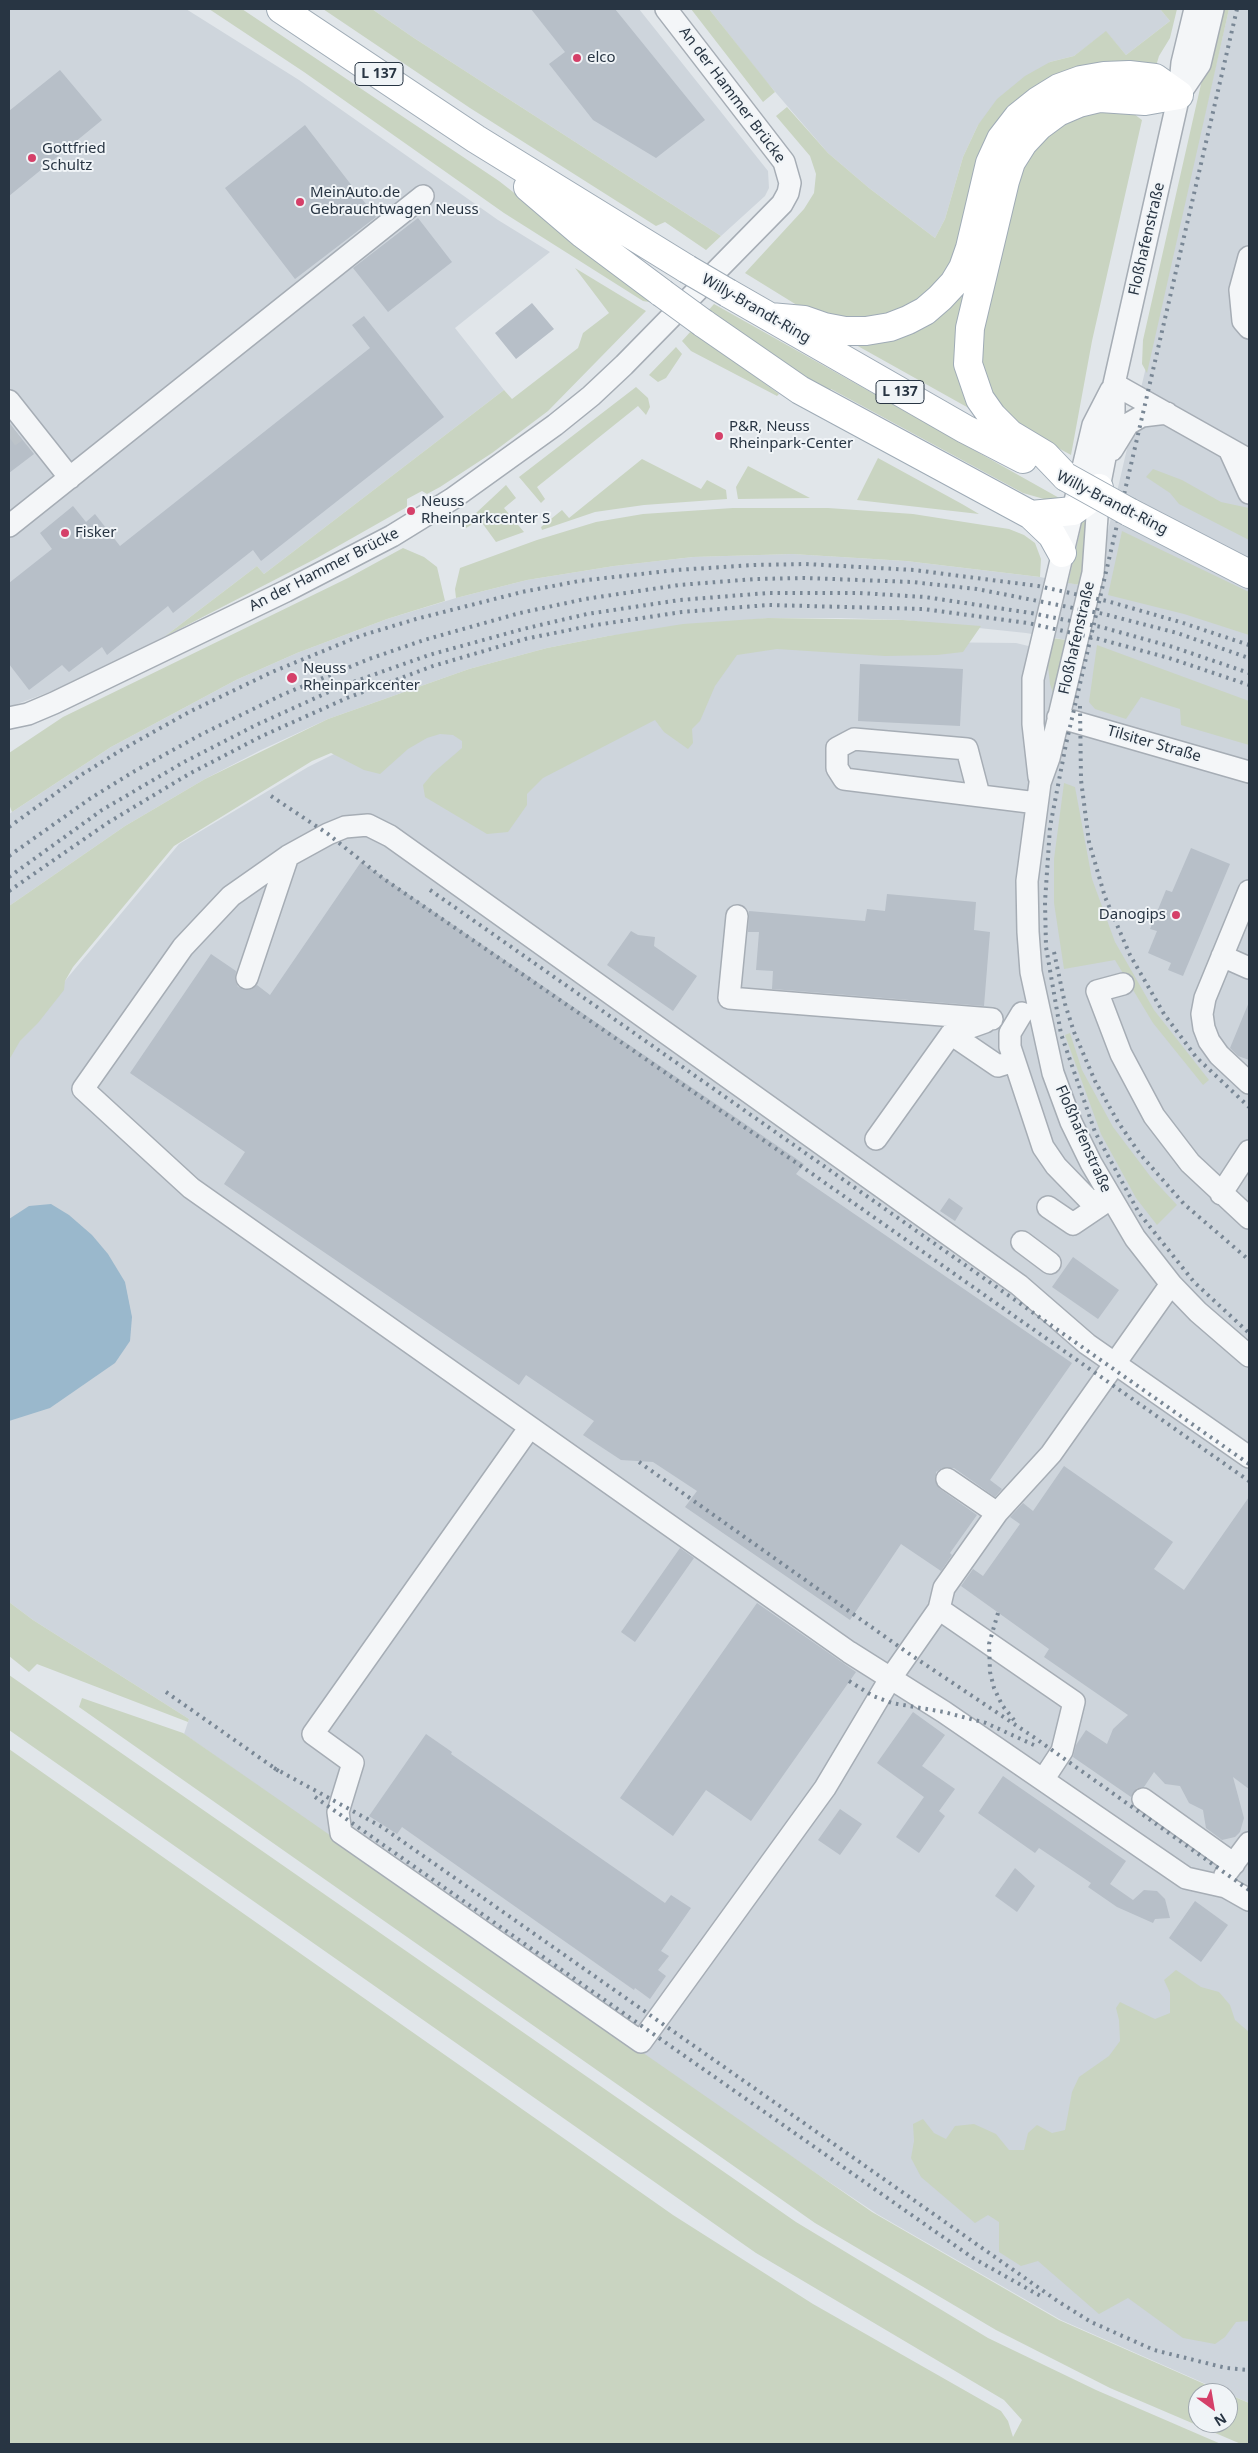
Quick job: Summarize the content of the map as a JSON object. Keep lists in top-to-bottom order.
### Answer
{
  "streets": {
    "main road": ["L 137", "Willy-Brandt-Ring"],
    "street": ["An der Hammer Brücke", "Floßhafenstraße", "Tilsiter Straße"]
  },
  "crossings": [
    ["Floßhafenstraße", "Tilsiter Straße"]
  ],
  "places": [
    "elco",
    "Gottfried Schultz",
    "MeinAuto.de Gebrauchtwagen Neuss",
    "P&R, Neuss Rheinpark-Center",
    "Neuss Rheinparkcenter S",
    "Fisker",
    "Neuss Rheinparkcenter",
    "Danogips"
  ],
  "north": "bottom right"
}
